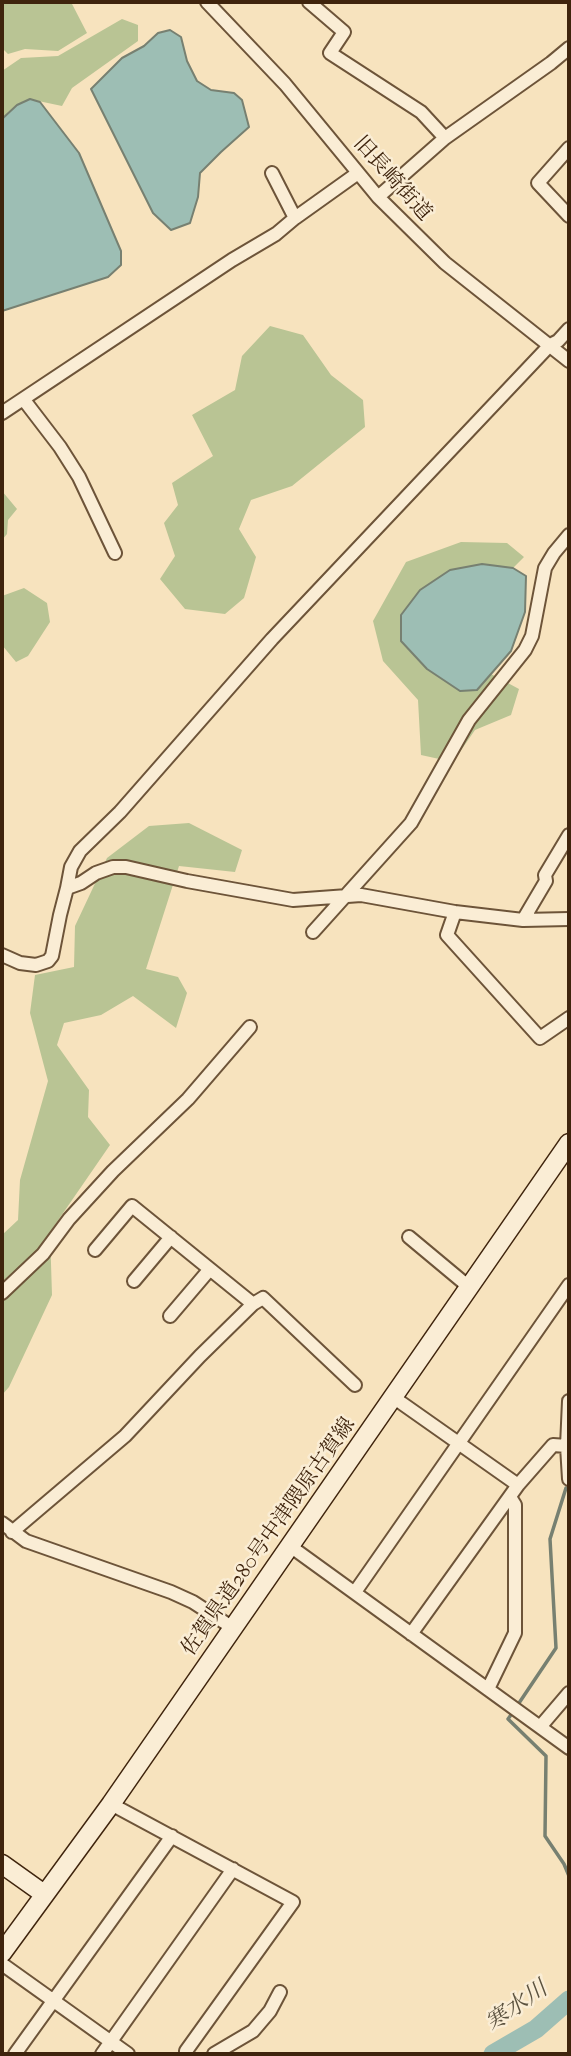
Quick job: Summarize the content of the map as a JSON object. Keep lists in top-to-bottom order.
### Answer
{
  "streets": {
    "main road": ["佐賀県道280号中津隈原古賀線"],
    "street": ["旧長崎街道"]
  },
  "water": ["寒水川"]
}
